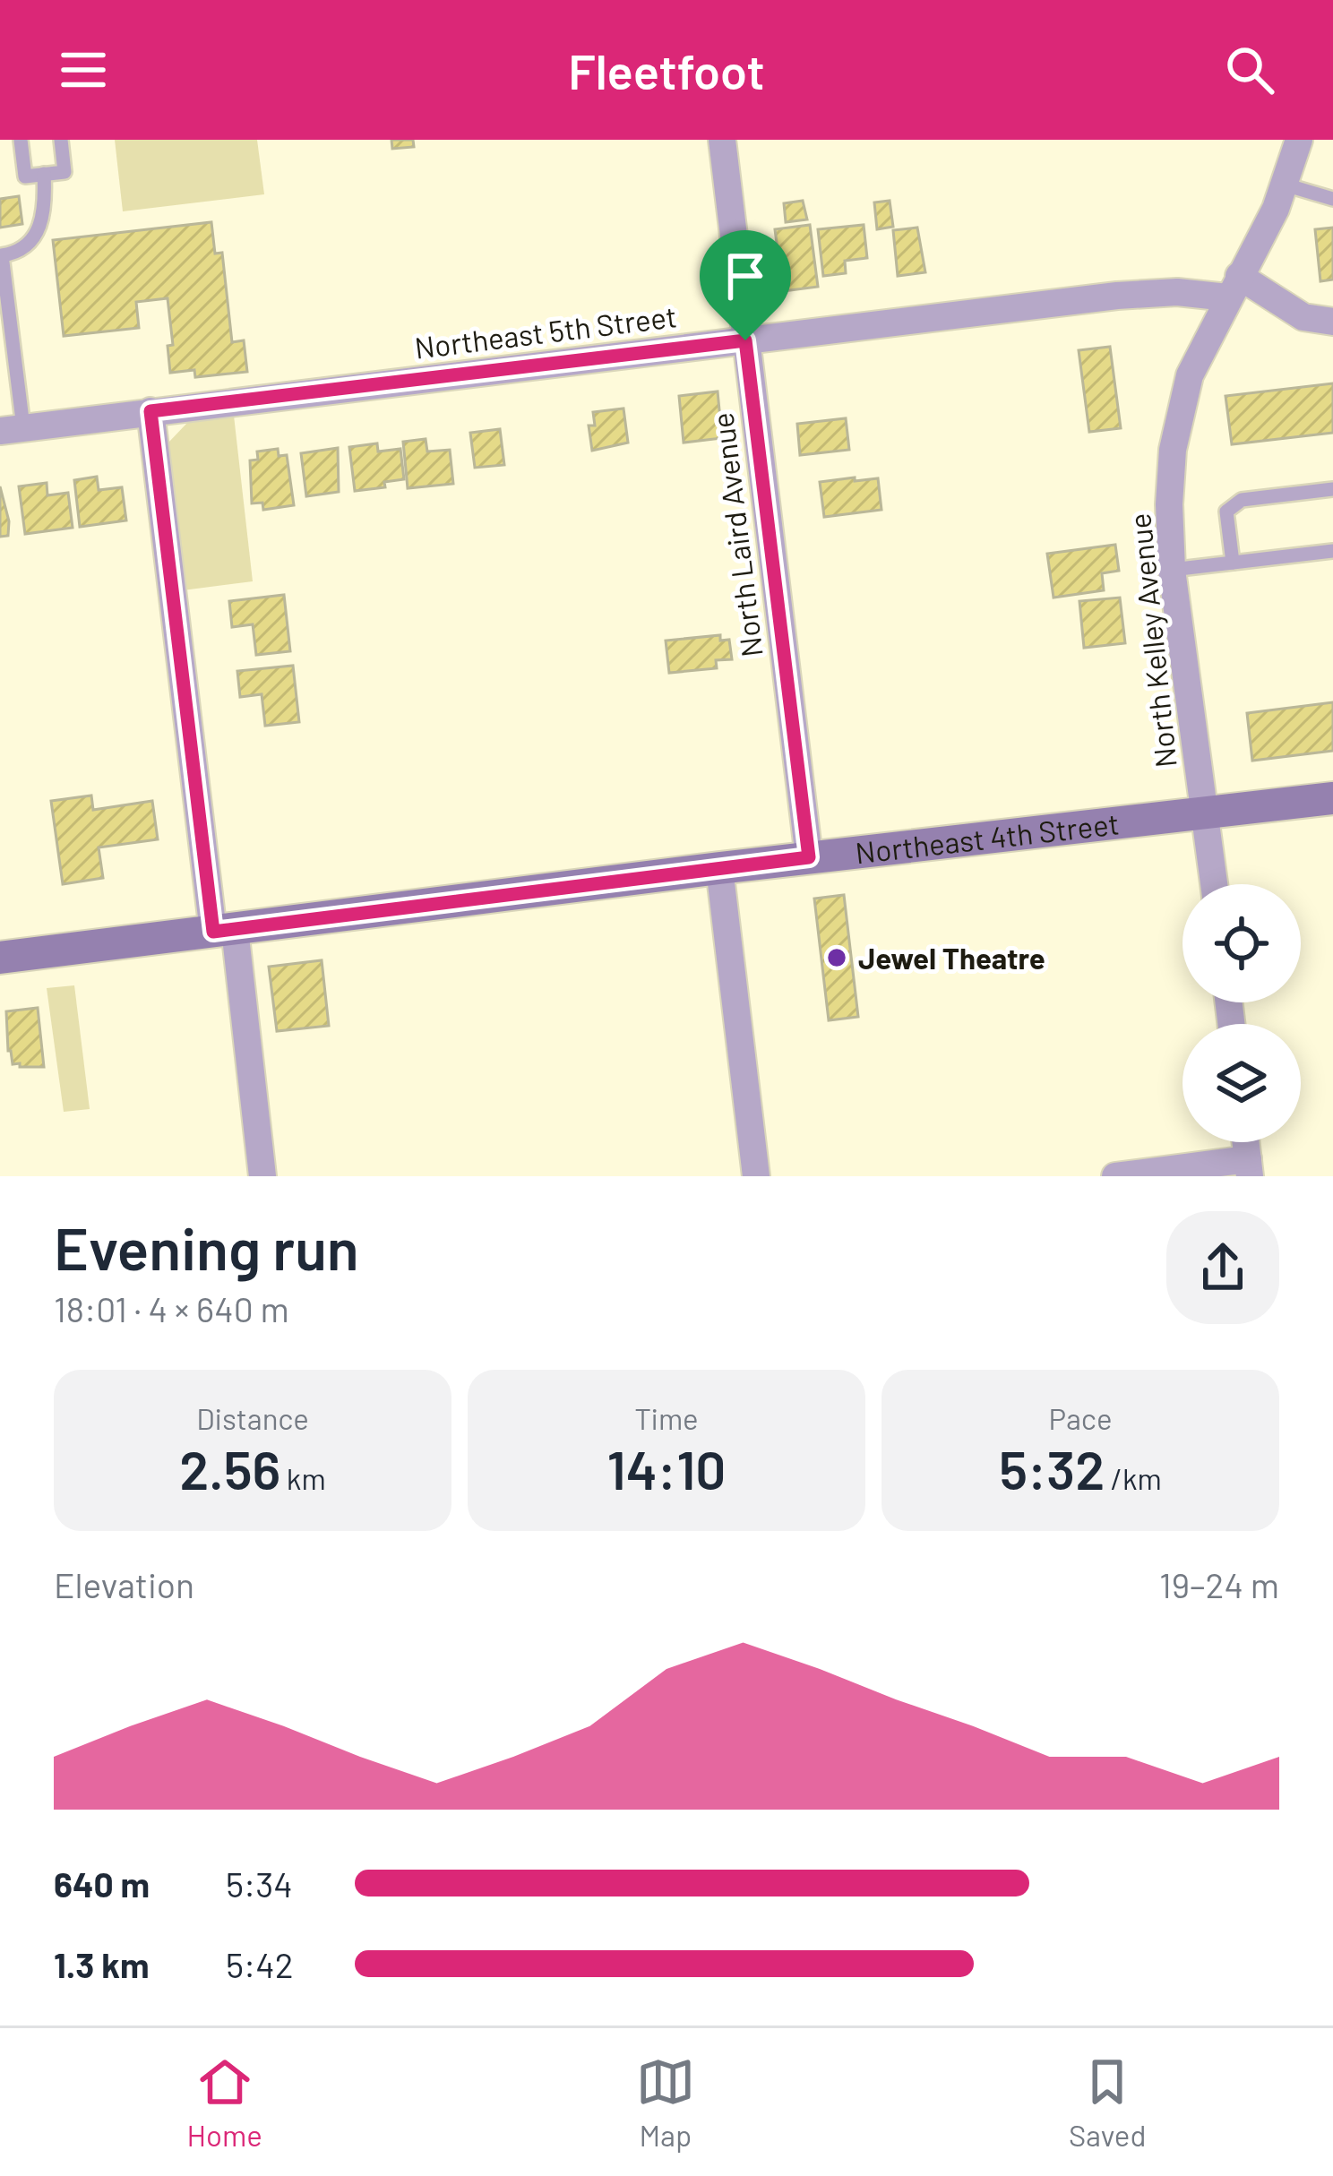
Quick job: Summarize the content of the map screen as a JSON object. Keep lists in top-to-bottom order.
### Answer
{
  "streets": {
    "main road": ["Northeast 4th Street"],
    "street": ["Northeast 5th Street", "North Laird Avenue", "North Kelley Avenue"]
  },
  "crossings": [
    ["Northeast 5th Street", "North Laird Avenue"],
    ["Northeast 5th Street", "North Kelley Avenue"],
    ["North Laird Avenue", "Northeast 4th Street"],
    ["North Kelley Avenue", "Northeast 4th Street"]
  ],
  "places": ["Jewel Theatre"],
  "page": {
    "header": "Fleetfoot",
    "heading": ["Evening run", "18:01 · 4 × 640 m"],
    "stats": [
      ["Distance", "2.56 km"],
      ["Time", "14:10"],
      ["Pace", "5:32 /km"]
    ],
    "chart": ["Elevation", "19–24 m"],
    "list": [
      {
        "name": "640 m",
        "note": "5:34"
      },
      {
        "name": "1.3 km",
        "note": "5:42"
      }
    ],
    "tabs": ["Home", "Map", "Saved"]
  }
}
